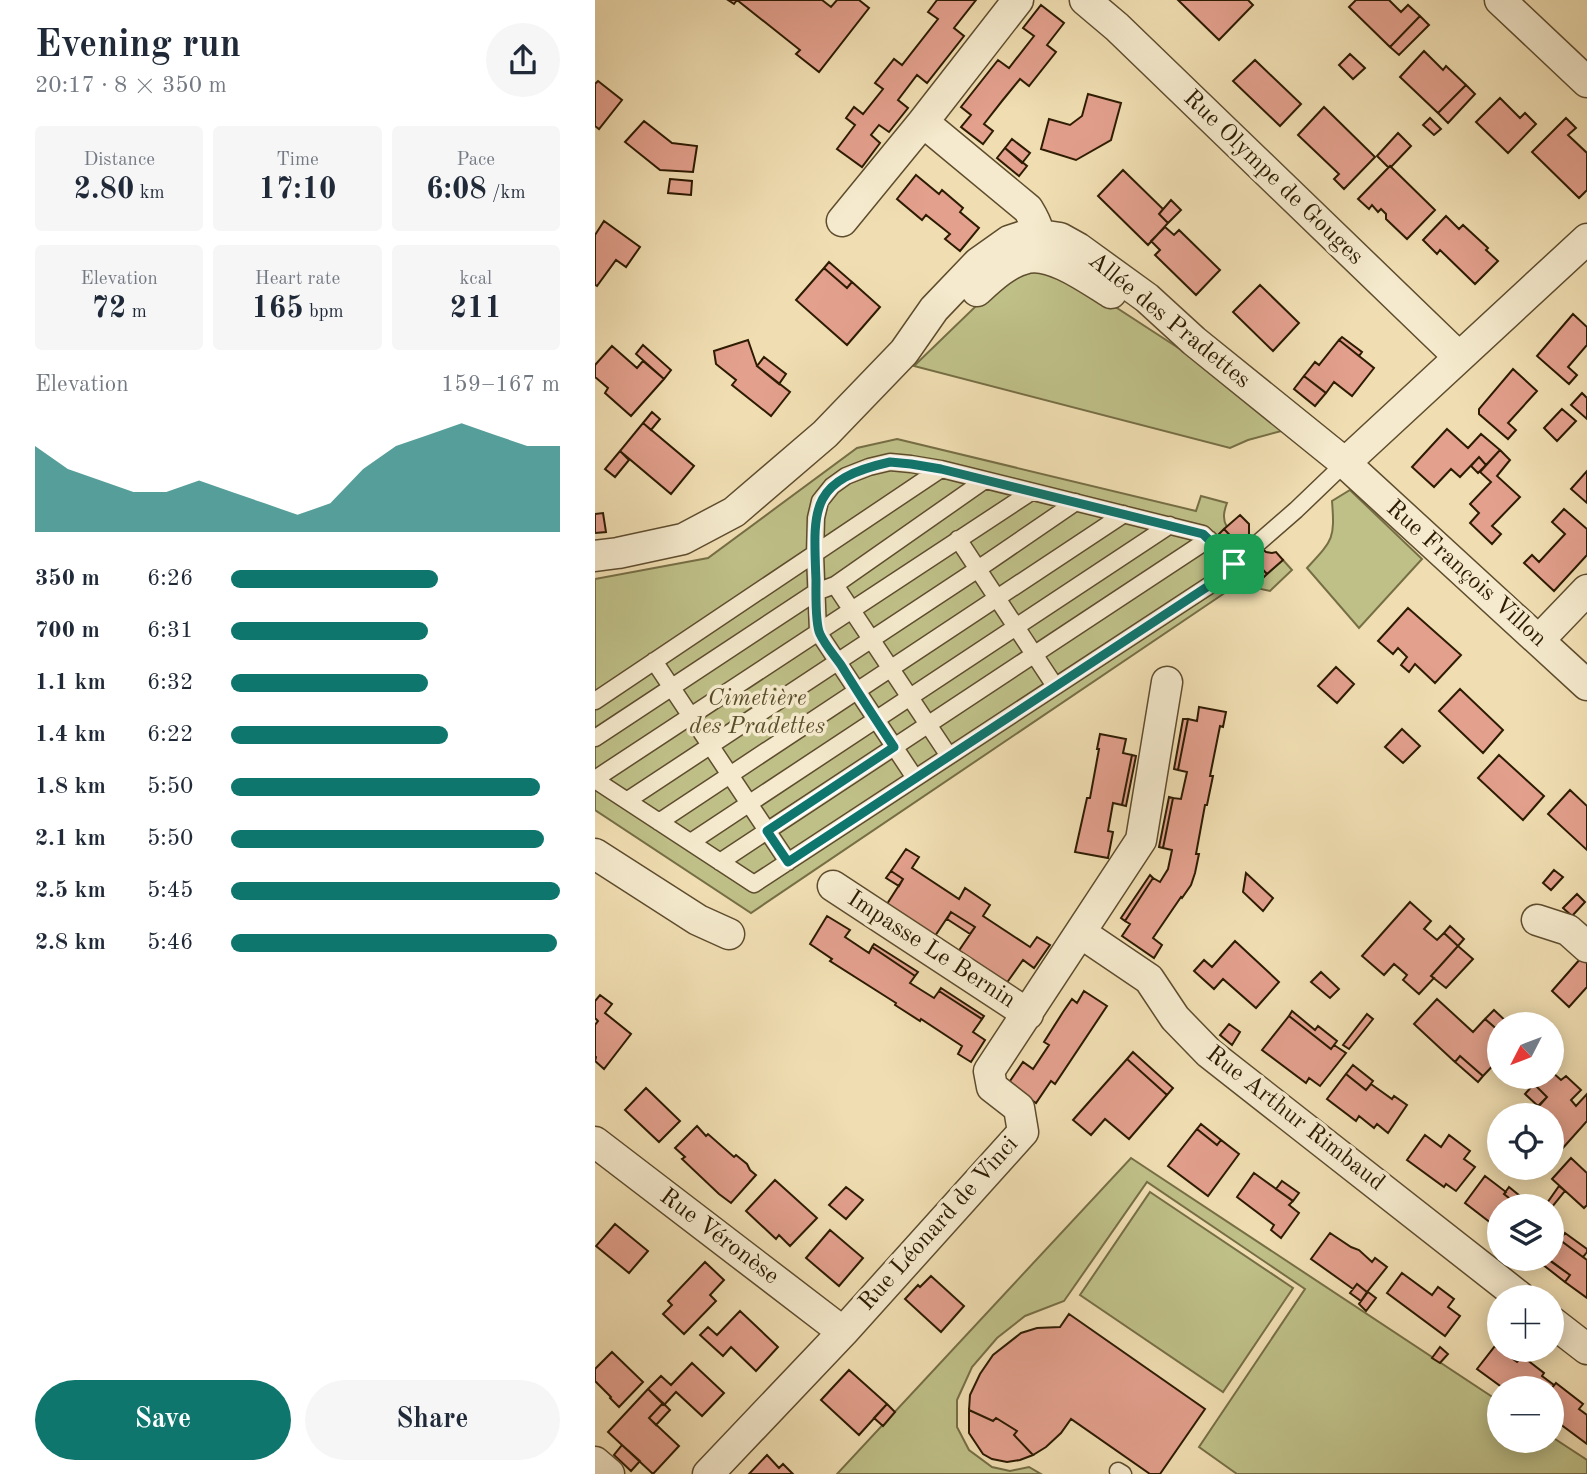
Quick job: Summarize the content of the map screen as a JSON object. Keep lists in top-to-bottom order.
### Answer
{
  "streets": {
    "street": [
      "Rue Olympe de Gouges",
      "Allée des Pradettes",
      "Rue François Villon",
      "Impasse Le Bernin",
      "Rue Arthur Rimbaud",
      "Rue Léonard de Vinci",
      "Rue Véronèse"
    ]
  },
  "crossings": [
    ["Allée des Pradettes", "Rue François Villon"],
    ["Impasse Le Bernin", "Rue Léonard de Vinci"],
    ["Rue Arthur Rimbaud", "Rue Léonard de Vinci"],
    ["Rue Léonard de Vinci", "Rue Véronèse"]
  ],
  "parks": ["Cimetière des Pradettes"],
  "north": "bottom left",
  "page": {
    "heading": ["Evening run", "20:17 · 8 × 350 m"],
    "stats": [
      ["Distance", "2.80 km"],
      ["Time", "17:10"],
      ["Pace", "6:08 /km"],
      ["Elevation", "72 m"],
      ["Heart rate", "165 bpm"],
      ["kcal", "211"]
    ],
    "chart": ["Elevation", "159–167 m"],
    "list": [
      {
        "name": "350 m",
        "note": "6:26"
      },
      {
        "name": "700 m",
        "note": "6:31"
      },
      {
        "name": "1.1 km",
        "note": "6:32"
      },
      {
        "name": "1.4 km",
        "note": "6:22"
      },
      {
        "name": "1.8 km",
        "note": "5:50"
      },
      {
        "name": "2.1 km",
        "note": "5:50"
      },
      {
        "name": "2.5 km",
        "note": "5:45"
      },
      {
        "name": "2.8 km",
        "note": "5:46"
      }
    ],
    "map_buttons": ["+", "−"],
    "buttons": ["Save", "Share"]
  }
}
